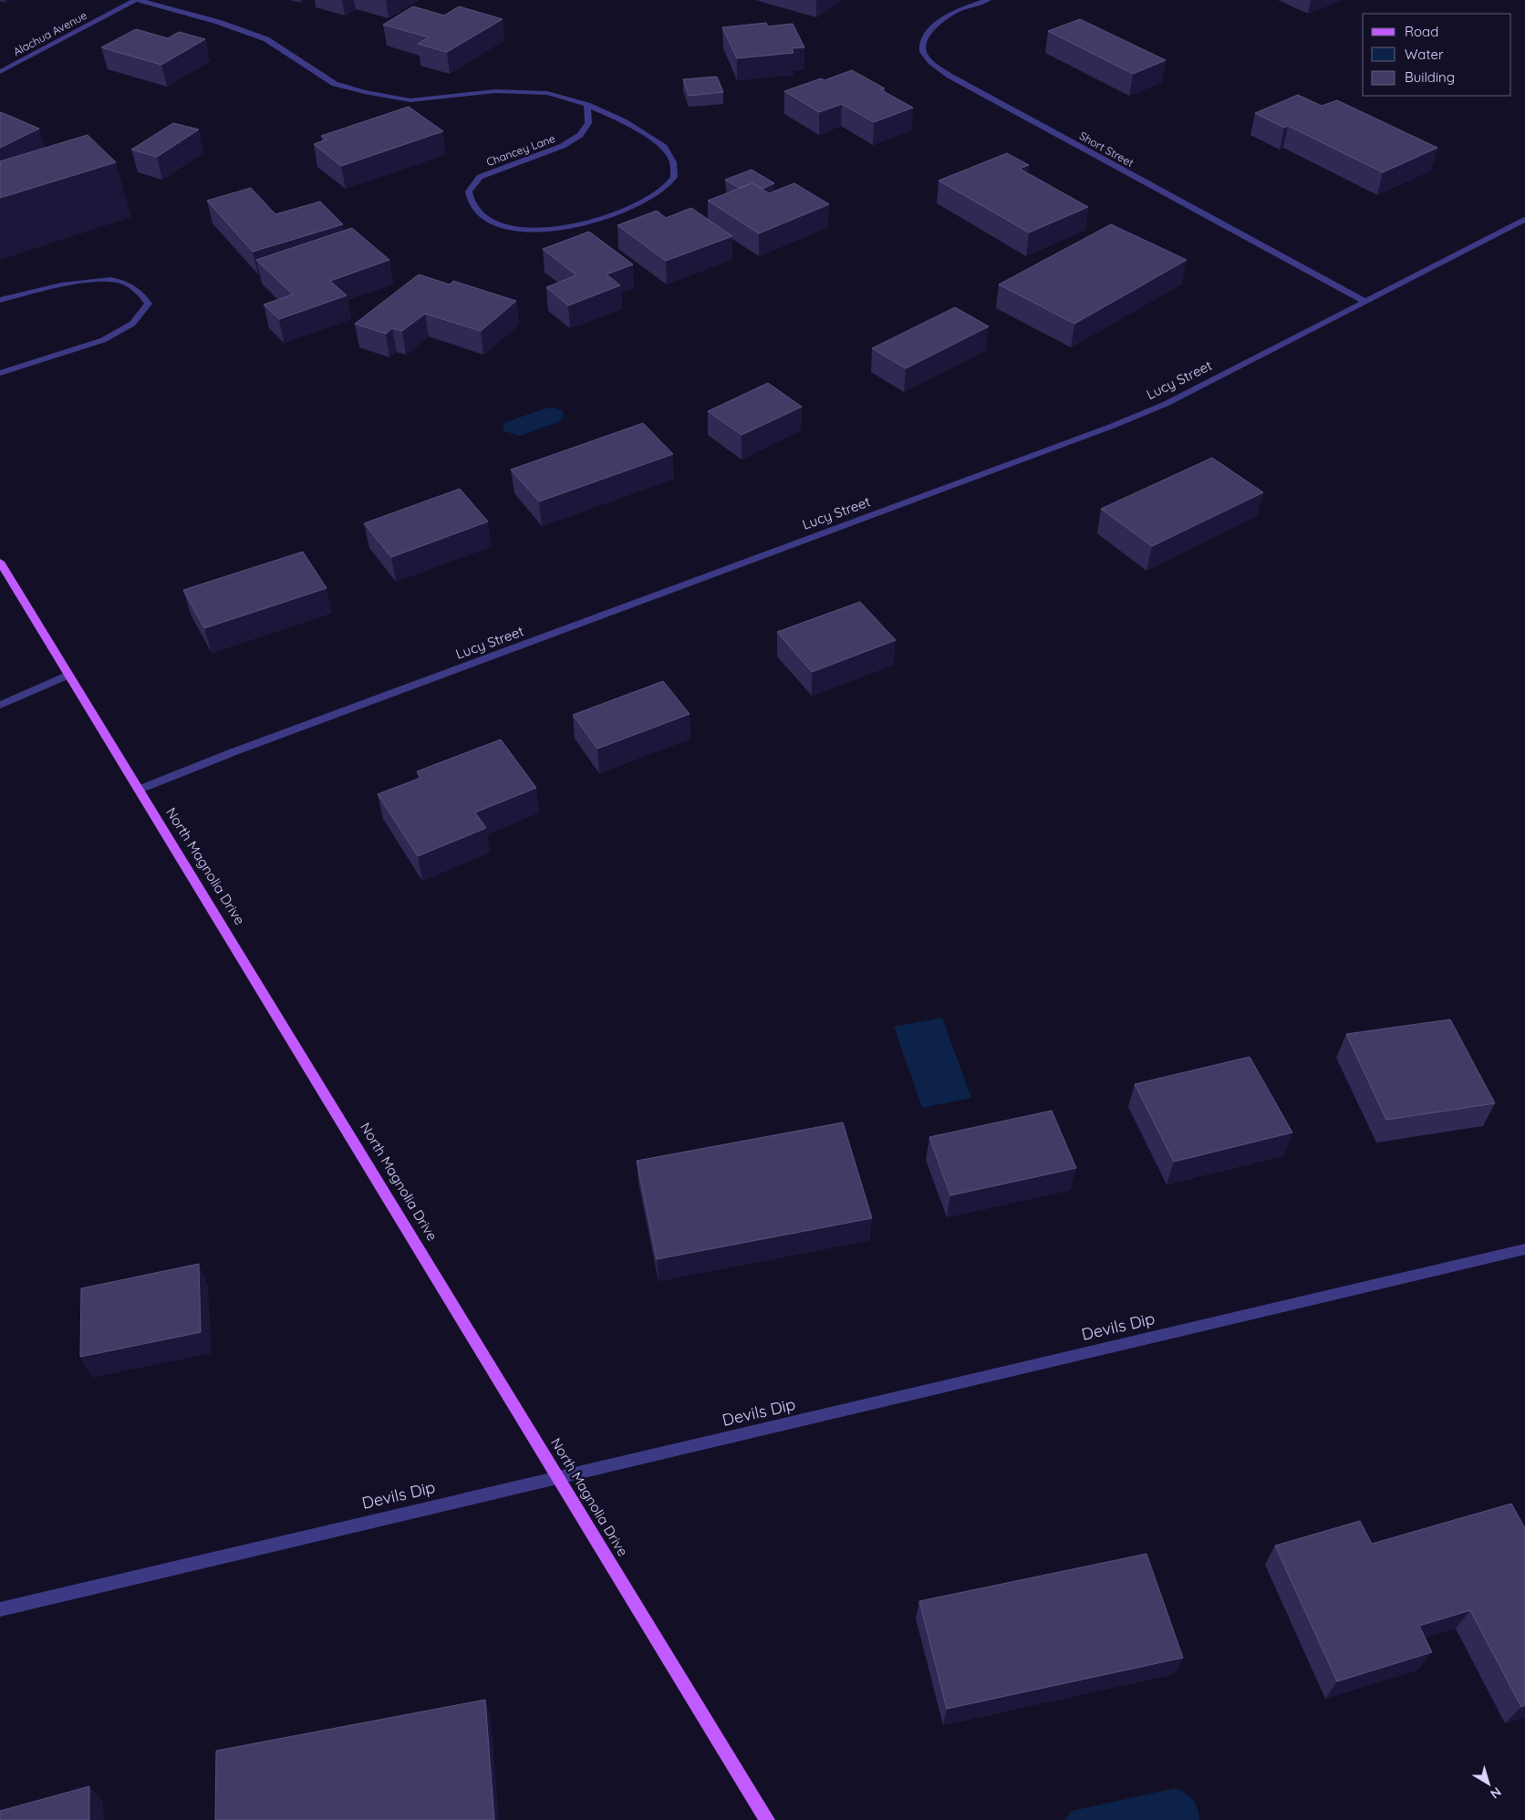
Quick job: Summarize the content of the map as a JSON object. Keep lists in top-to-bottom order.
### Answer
{
  "streets": {
    "main road": ["North Magnolia Drive"],
    "street": [
      "Alachua Avenue",
      "Short Street",
      "Chancey Lane",
      "Lucy Street",
      "Devils Dip"
    ]
  },
  "crossings": [
    ["Alachua Avenue", "Chancey Lane"],
    ["Short Street", "Lucy Street"],
    ["Lucy Street", "North Magnolia Drive"],
    ["North Magnolia Drive", "Devils Dip"]
  ],
  "legend": ["Road", "Water", "Building"],
  "north": "bottom right"
}
